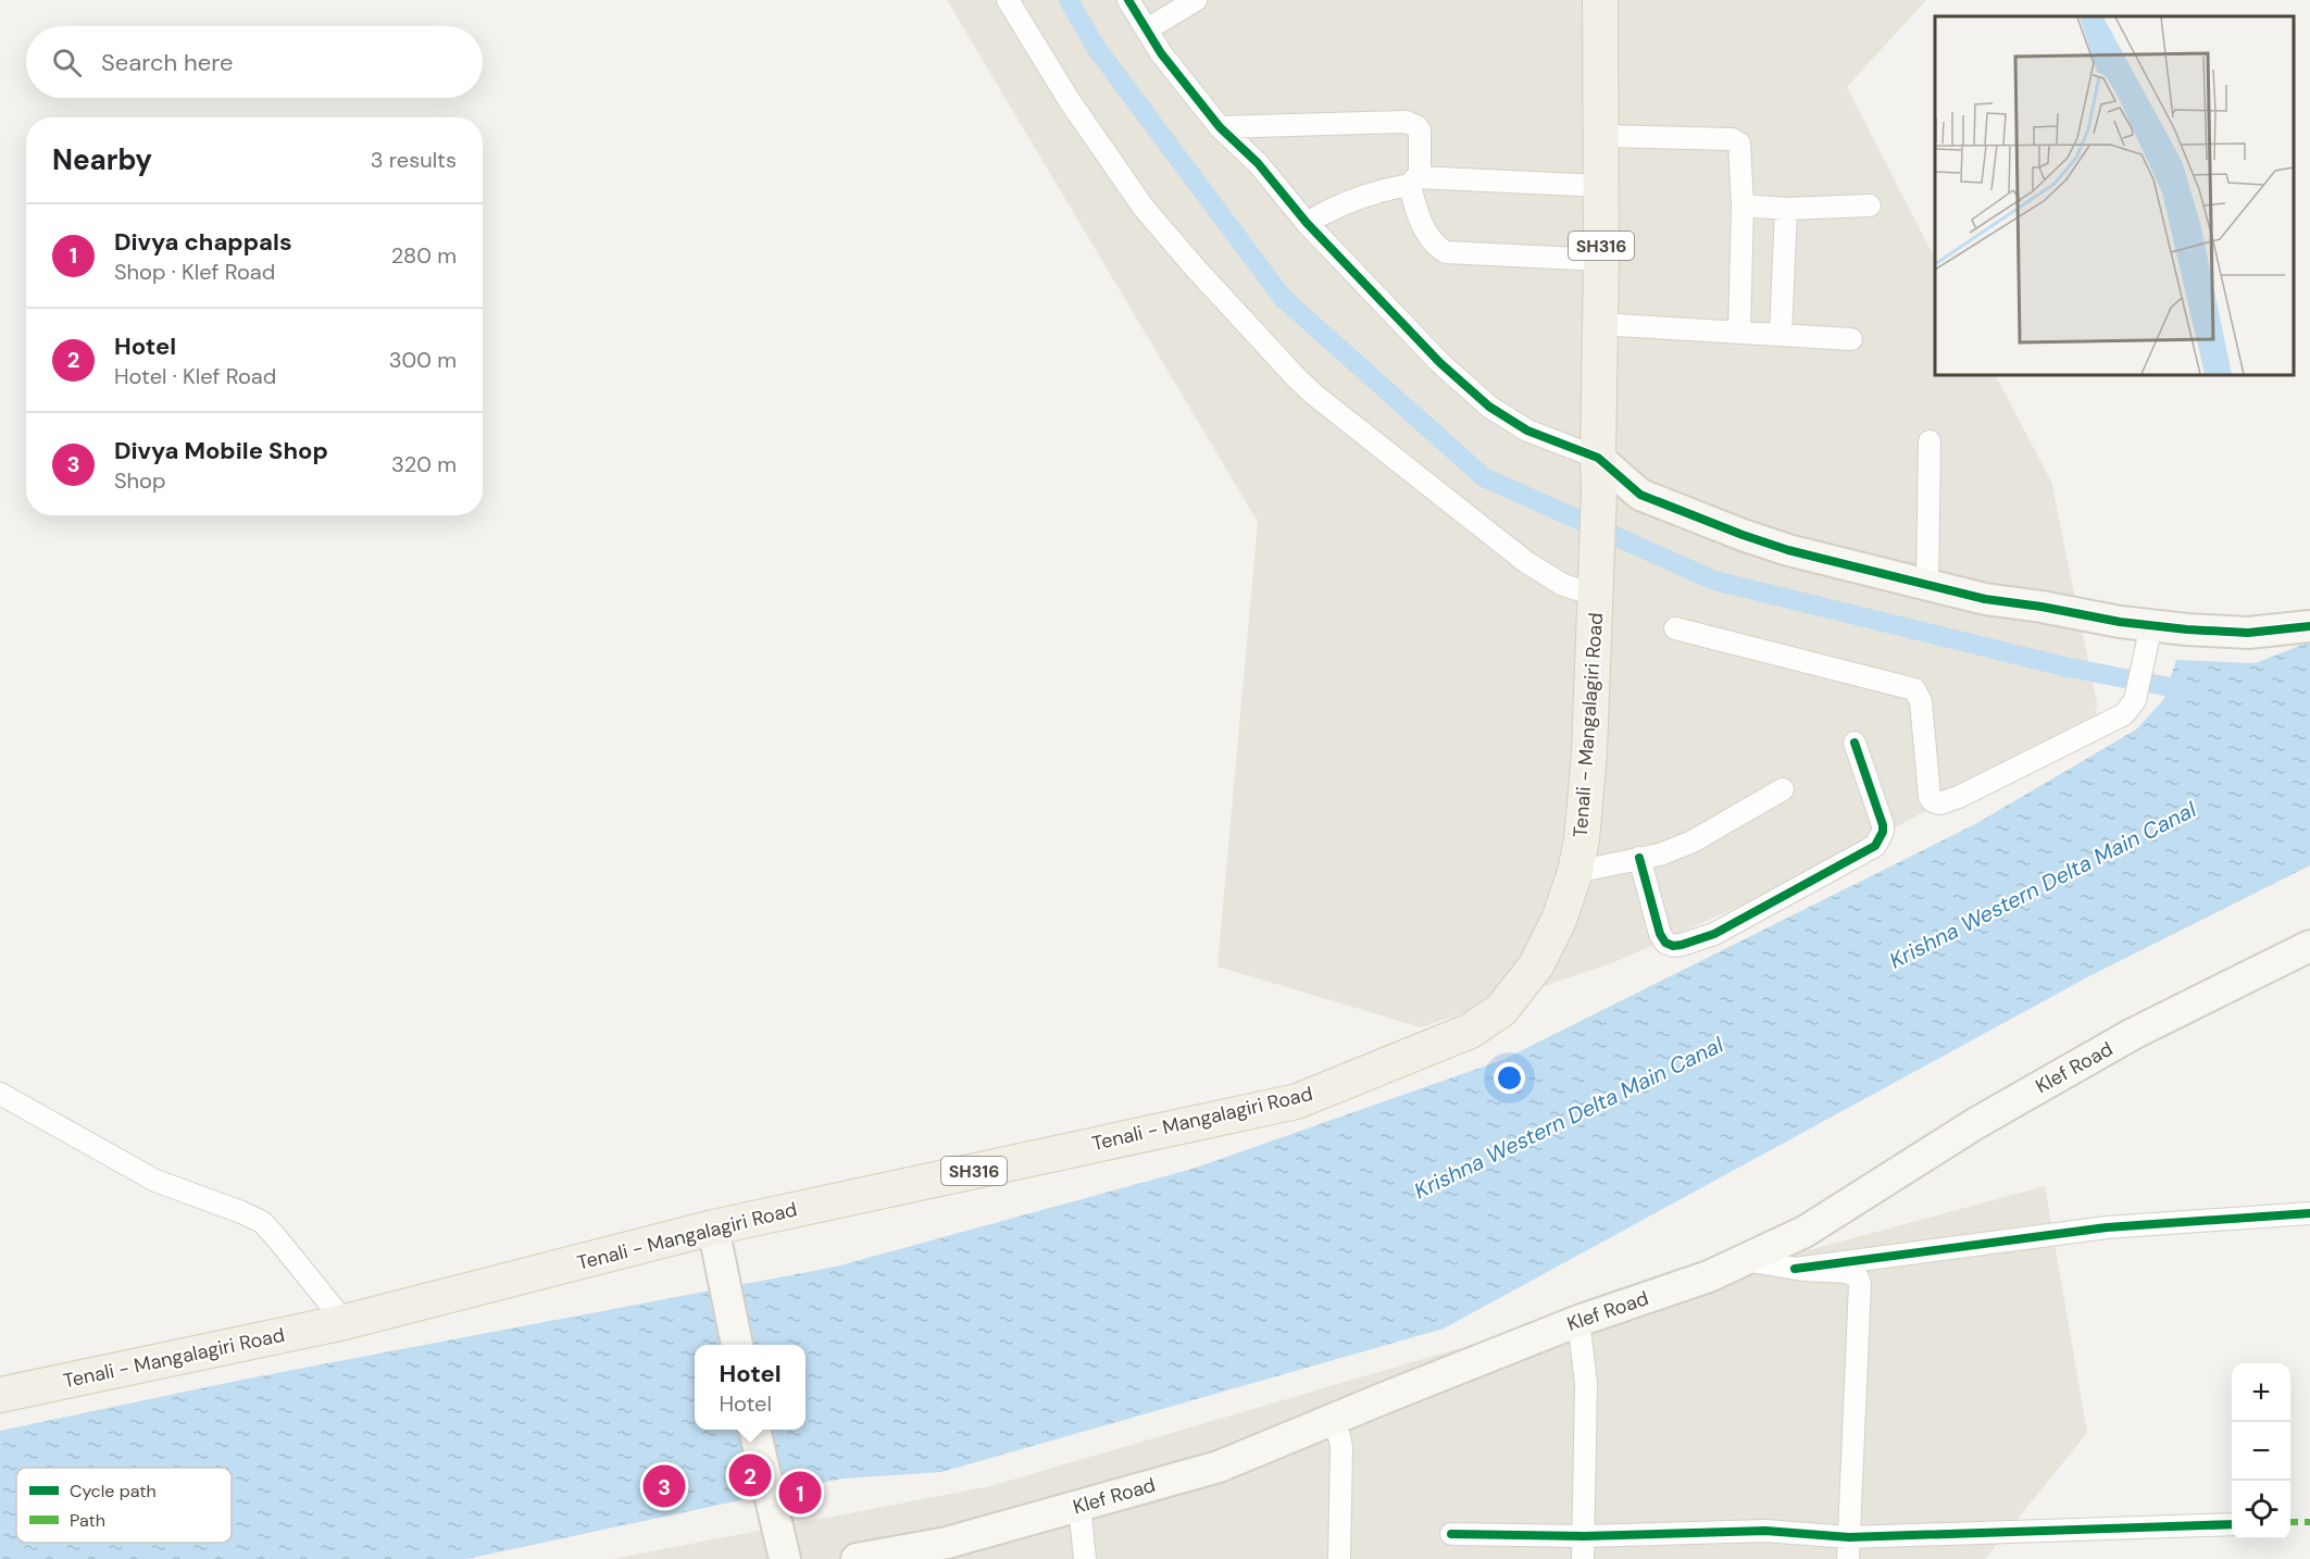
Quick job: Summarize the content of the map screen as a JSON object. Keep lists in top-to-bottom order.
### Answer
{
  "streets": {
    "main road": ["SH316", "Tenali - Mangalagiri Road", "Klef Road"]
  },
  "water": ["Krishna Western Delta Main Canal"],
  "legend": ["Cycle path", "Path"],
  "page": {
    "search": "Search here",
    "heading": ["Nearby", "3 results"],
    "list": [
      {
        "mark": "1",
        "name": "Divya chappals",
        "note": "Shop · Klef Road",
        "value": "280 m"
      },
      {
        "mark": "2",
        "name": "Hotel",
        "note": "Hotel · Klef Road",
        "value": "300 m"
      },
      {
        "mark": "3",
        "name": "Divya Mobile Shop",
        "note": "Shop",
        "value": "320 m"
      }
    ],
    "popup": ["Hotel", "Hotel"],
    "map_buttons": ["+", "−"],
    "pins": ["2", "3", "1"]
  }
}
